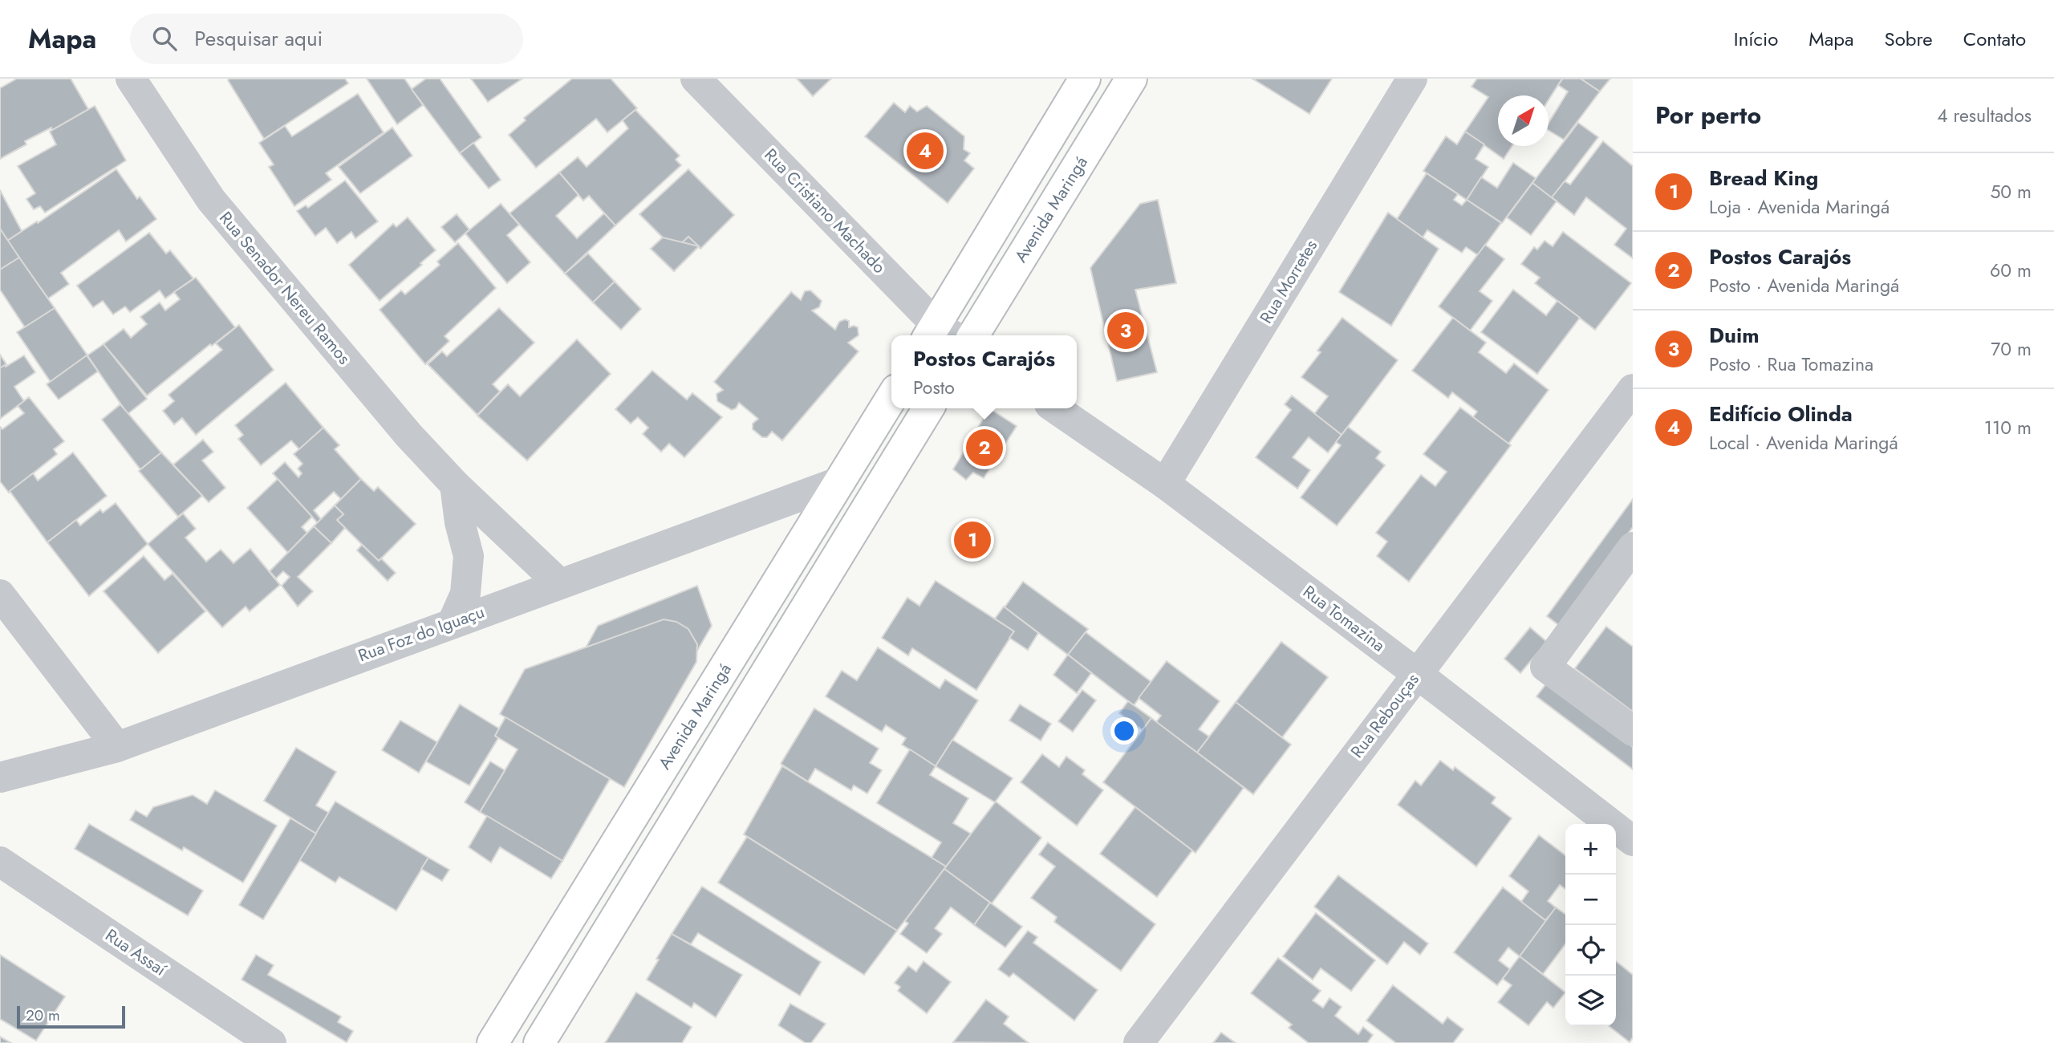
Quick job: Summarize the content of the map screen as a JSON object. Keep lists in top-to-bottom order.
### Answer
{
  "streets": {
    "main road": ["Avenida Maringá"],
    "street": [
      "Rua Cristiano Machado",
      "Rua Morretes",
      "Rua Senador Nereu Ramos",
      "Rua Tomazina",
      "Rua Foz do Iguaçu",
      "Rua Rebouças",
      "Rua Assaí"
    ]
  },
  "crossings": [
    ["Avenida Maringá", "Rua Foz do Iguaçu"],
    ["Rua Morretes", "Rua Tomazina"],
    ["Rua Senador Nereu Ramos", "Rua Foz do Iguaçu"],
    ["Rua Tomazina", "Rua Rebouças"]
  ],
  "scale_bar": "20 m",
  "north": "top right",
  "page": {
    "header": "Mapa",
    "search": "Pesquisar aqui",
    "nav": [
      "Início",
      "Mapa",
      "Sobre",
      "Contato"
    ],
    "heading": ["Por perto", "4 resultados"],
    "pins": [
      "4",
      "3",
      "2",
      "1"
    ],
    "list": [
      {
        "mark": "1",
        "name": "Bread King",
        "note": "Loja · Avenida Maringá",
        "value": "50 m"
      },
      {
        "mark": "2",
        "name": "Postos Carajós",
        "note": "Posto · Avenida Maringá",
        "value": "60 m"
      },
      {
        "mark": "3",
        "name": "Duim",
        "note": "Posto · Rua Tomazina",
        "value": "70 m"
      },
      {
        "mark": "4",
        "name": "Edifício Olinda",
        "note": "Local · Avenida Maringá",
        "value": "110 m"
      }
    ],
    "popup": ["Postos Carajós", "Posto"],
    "map_buttons": ["+", "−"],
    "scale": "20 m"
  }
}
